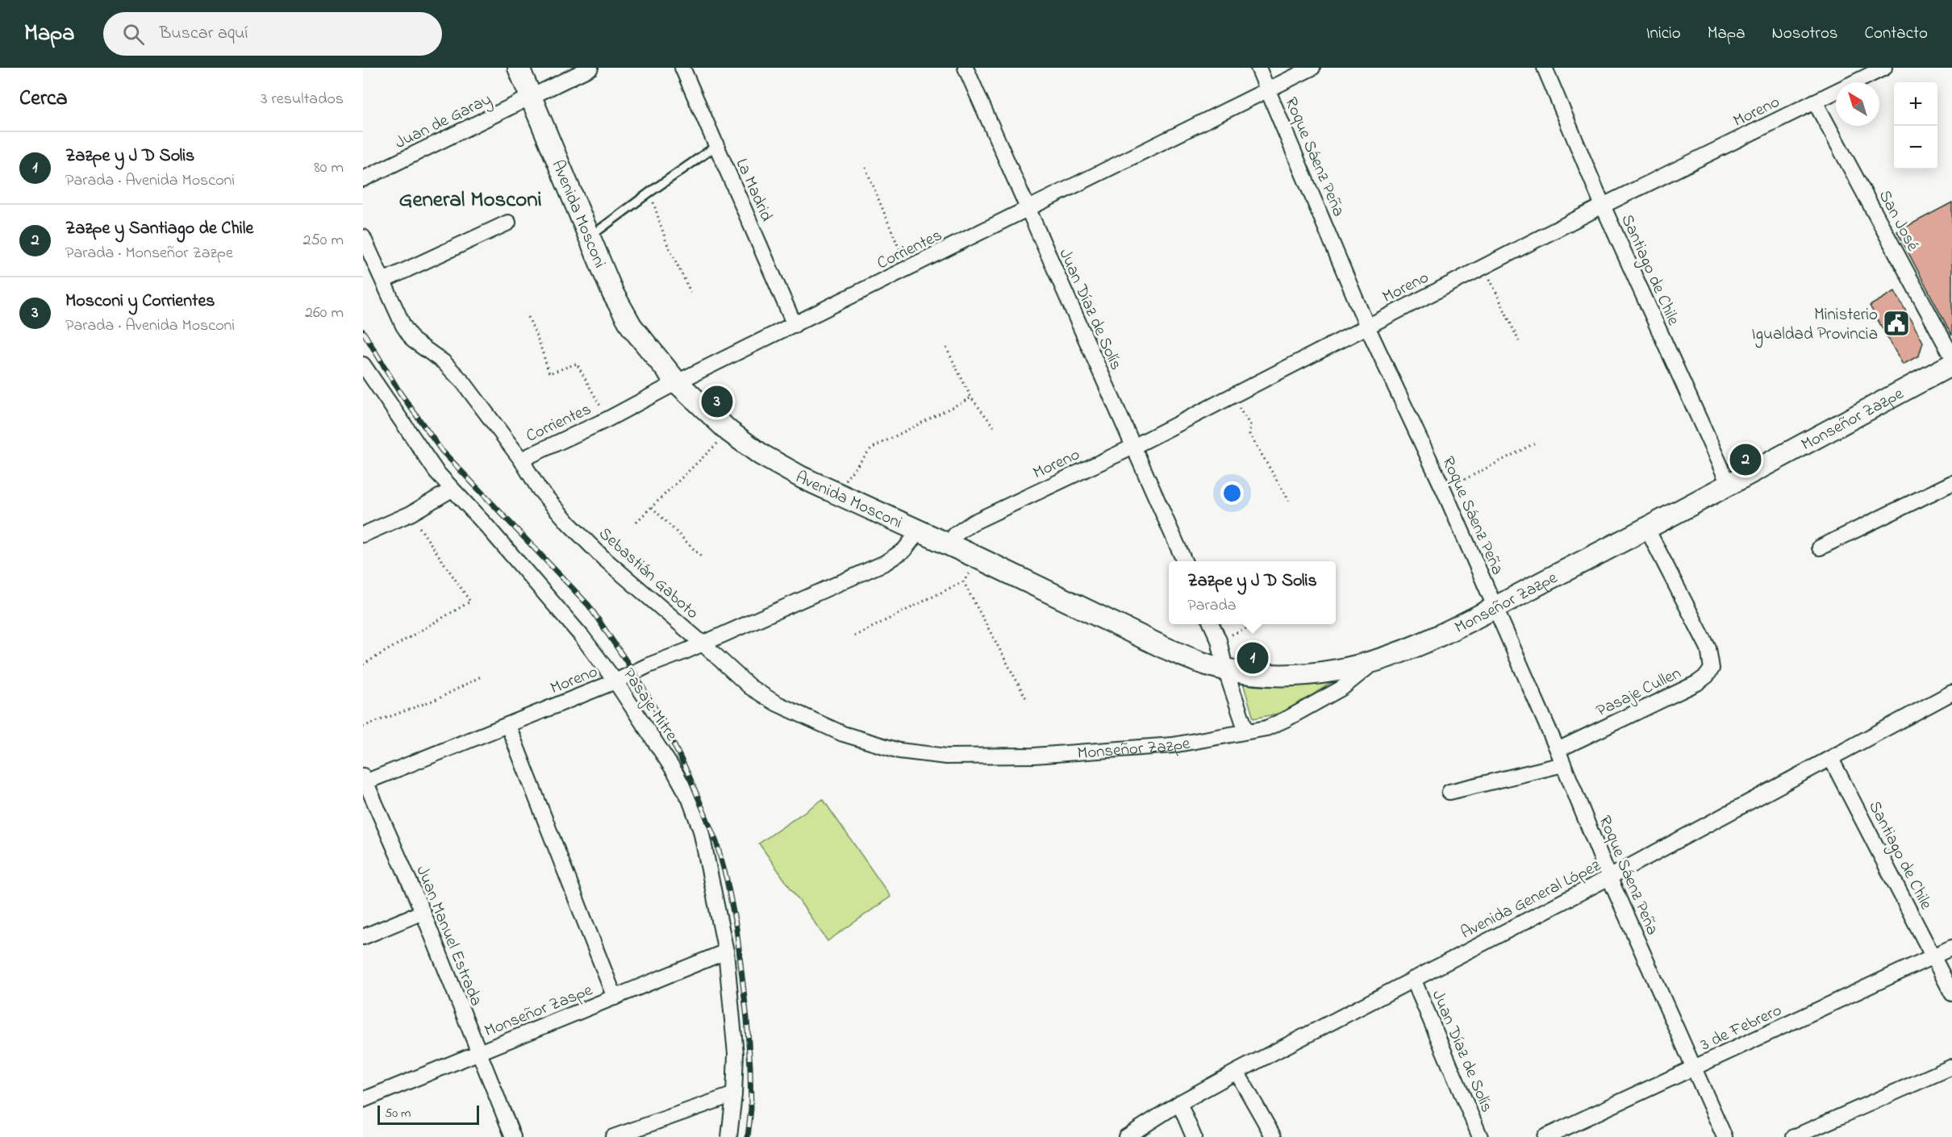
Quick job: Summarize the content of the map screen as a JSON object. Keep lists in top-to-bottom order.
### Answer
{
  "streets": {
    "street": [
      "Moreno",
      "Juan de Garay",
      "Roque Sáenz Peña",
      "La Madrid",
      "Avenida Mosconi",
      "San José",
      "Corrientes",
      "Santiago de Chile",
      "Juan Díaz de Solís",
      "Monseñor Zazpe",
      "Sebastián Gaboto",
      "Pasaje Cullen",
      "Pasaje Mitre",
      "Avenida General López",
      "Juan Manuel Estrada",
      "Monseñor Zaspe",
      "3 de Febrero"
    ]
  },
  "crossings": [
    ["Moreno", "Roque Sáenz Peña"],
    ["Moreno", "Avenida Mosconi"],
    ["Moreno", "San José"],
    ["Moreno", "Santiago de Chile"],
    ["Moreno", "Juan Díaz de Solís"],
    ["Moreno", "Sebastián Gaboto"],
    ["Moreno", "Pasaje Mitre"],
    ["Moreno", "Juan Manuel Estrada"],
    ["Juan de Garay", "Avenida Mosconi"],
    ["Roque Sáenz Peña", "Corrientes"],
    ["Roque Sáenz Peña", "Monseñor Zazpe"],
    ["Roque Sáenz Peña", "Pasaje Cullen"],
    ["Roque Sáenz Peña", "Avenida General López"],
    ["Roque Sáenz Peña", "3 de Febrero"],
    ["La Madrid", "Corrientes"],
    ["Avenida Mosconi", "Corrientes"],
    ["Avenida Mosconi", "Monseñor Zazpe"],
    ["Corrientes", "Juan Díaz de Solís"],
    ["Corrientes", "Sebastián Gaboto"],
    ["Santiago de Chile", "Monseñor Zazpe"],
    ["Santiago de Chile", "Avenida General López"],
    ["Santiago de Chile", "3 de Febrero"],
    ["Juan Díaz de Solís", "Avenida General López"],
    ["Monseñor Zazpe", "Sebastián Gaboto"],
    ["Monseñor Zazpe", "Pasaje Cullen"],
    ["Pasaje Mitre", "Monseñor Zaspe"],
    ["Juan Manuel Estrada", "Monseñor Zaspe"]
  ],
  "districts": ["General Mosconi"],
  "places": {
    "public building": ["Ministerio Igualdad Provincia"]
  },
  "scale_bar": "50 m",
  "north": "top left",
  "page": {
    "header": "Mapa",
    "search": "Buscar aquí",
    "nav": [
      "Inicio",
      "Mapa",
      "Nosotros",
      "Contacto"
    ],
    "heading": ["Cerca", "3 resultados"],
    "map_buttons": ["+", "−"],
    "list": [
      {
        "mark": "1",
        "name": "Zazpe y J D Solis",
        "note": "Parada · Avenida Mosconi",
        "value": "80 m"
      },
      {
        "mark": "2",
        "name": "Zazpe y Santiago de Chile",
        "note": "Parada · Monseñor Zazpe",
        "value": "250 m"
      },
      {
        "mark": "3",
        "name": "Mosconi y Corrientes",
        "note": "Parada · Avenida Mosconi",
        "value": "260 m"
      }
    ],
    "pins": ["3", "2", "1"],
    "popup": ["Zazpe y J D Solis", "Parada"],
    "scale": "50 m"
  }
}
